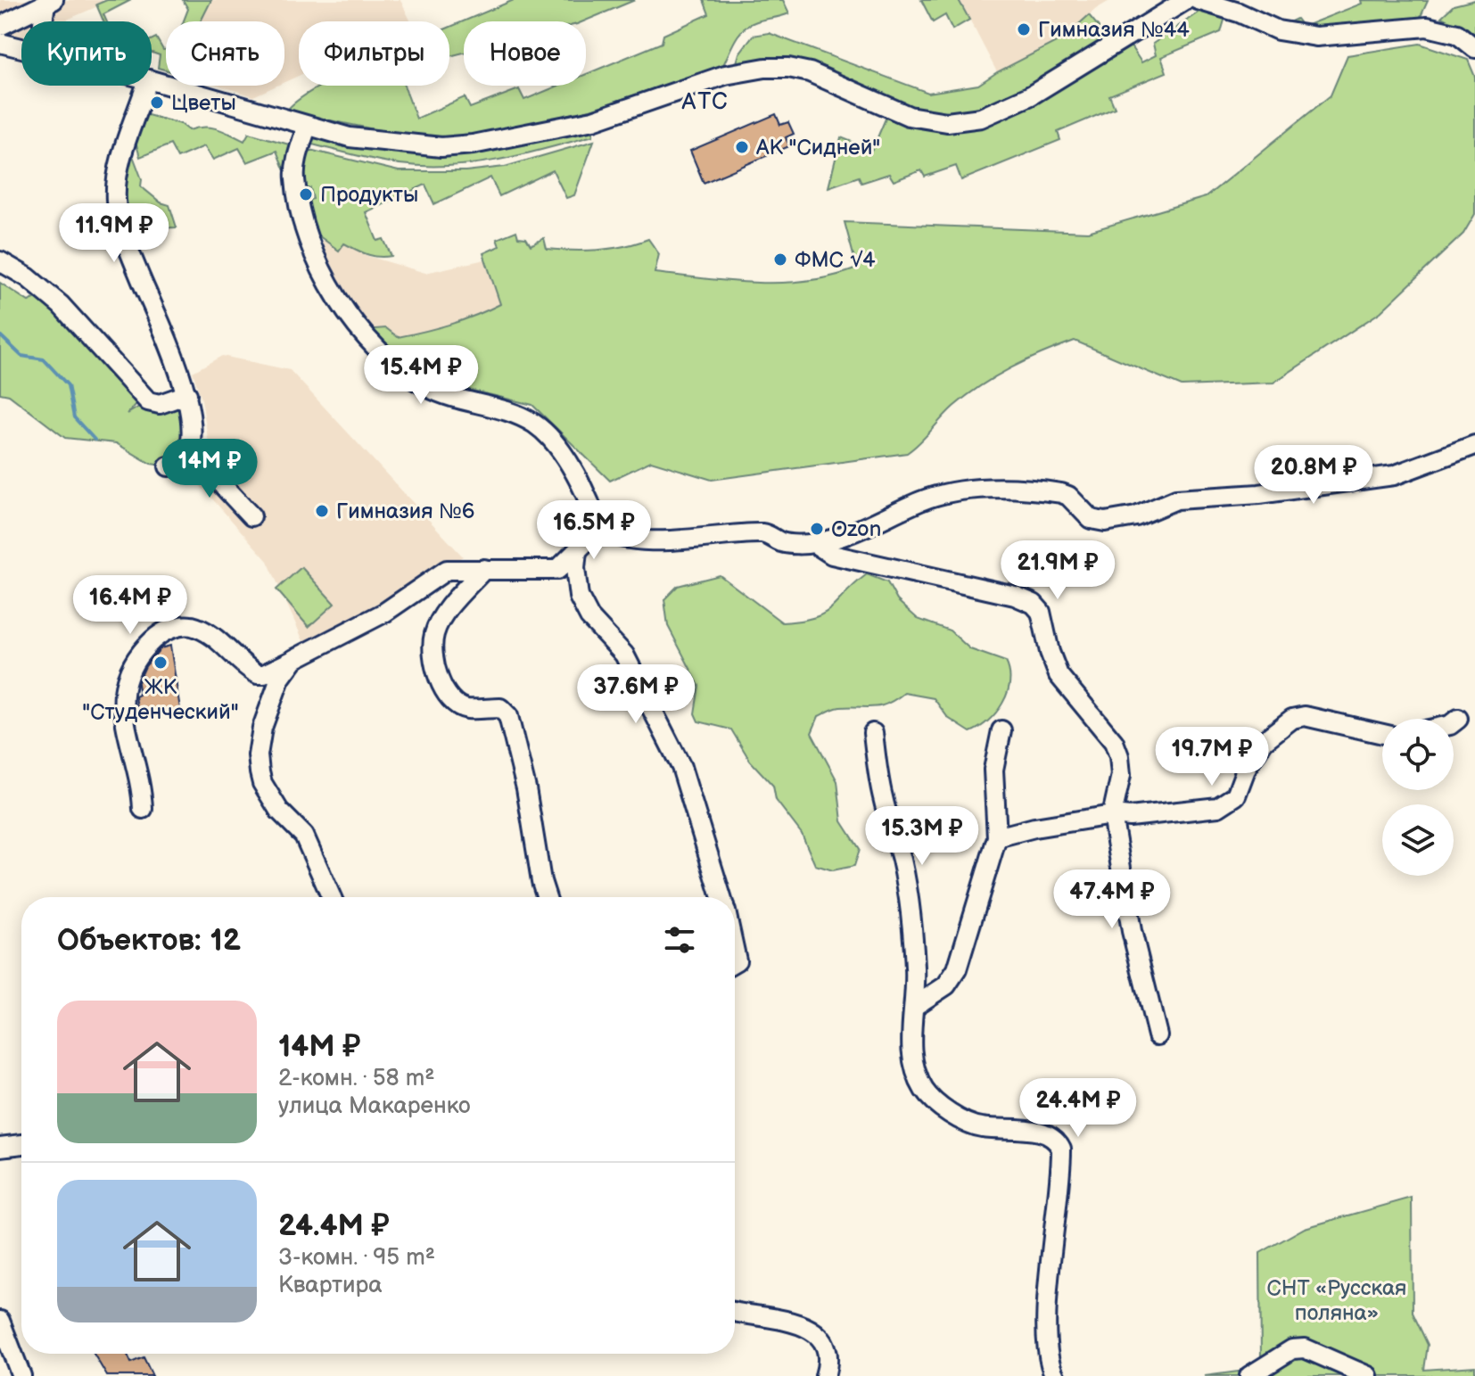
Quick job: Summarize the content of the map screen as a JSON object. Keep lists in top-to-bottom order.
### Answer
{
  "districts": ["АТС"],
  "parks": ["СНТ «Русская поляна»"],
  "places": [
    "Гимназия №44",
    "Цветы",
    "АК \"Сидней\"",
    "Продукты",
    "ФМС √4",
    "Гимназия №6",
    "Ozon",
    "ЖК \"Студенческий\""
  ],
  "page": {
    "chip": [
      "Купить",
      "Снять",
      "Фильтры",
      "Новое"
    ],
    "price": [
      "11.9M ₽",
      "15.4M ₽",
      "14M ₽",
      "20.8M ₽",
      "16.5M ₽",
      "21.9M ₽",
      "16.4M ₽",
      "37.6M ₽",
      "19.7M ₽",
      "15.3M ₽",
      "47.4M ₽",
      "24.4M ₽"
    ],
    "heading": "Объектов: 12",
    "list": [
      {
        "name": "14M ₽",
        "note": "2-комн. · 58 m² · улица Макаренко"
      },
      {
        "name": "24.4M ₽",
        "note": "3-комн. · 95 m² · Квартира"
      }
    ]
  }
}
